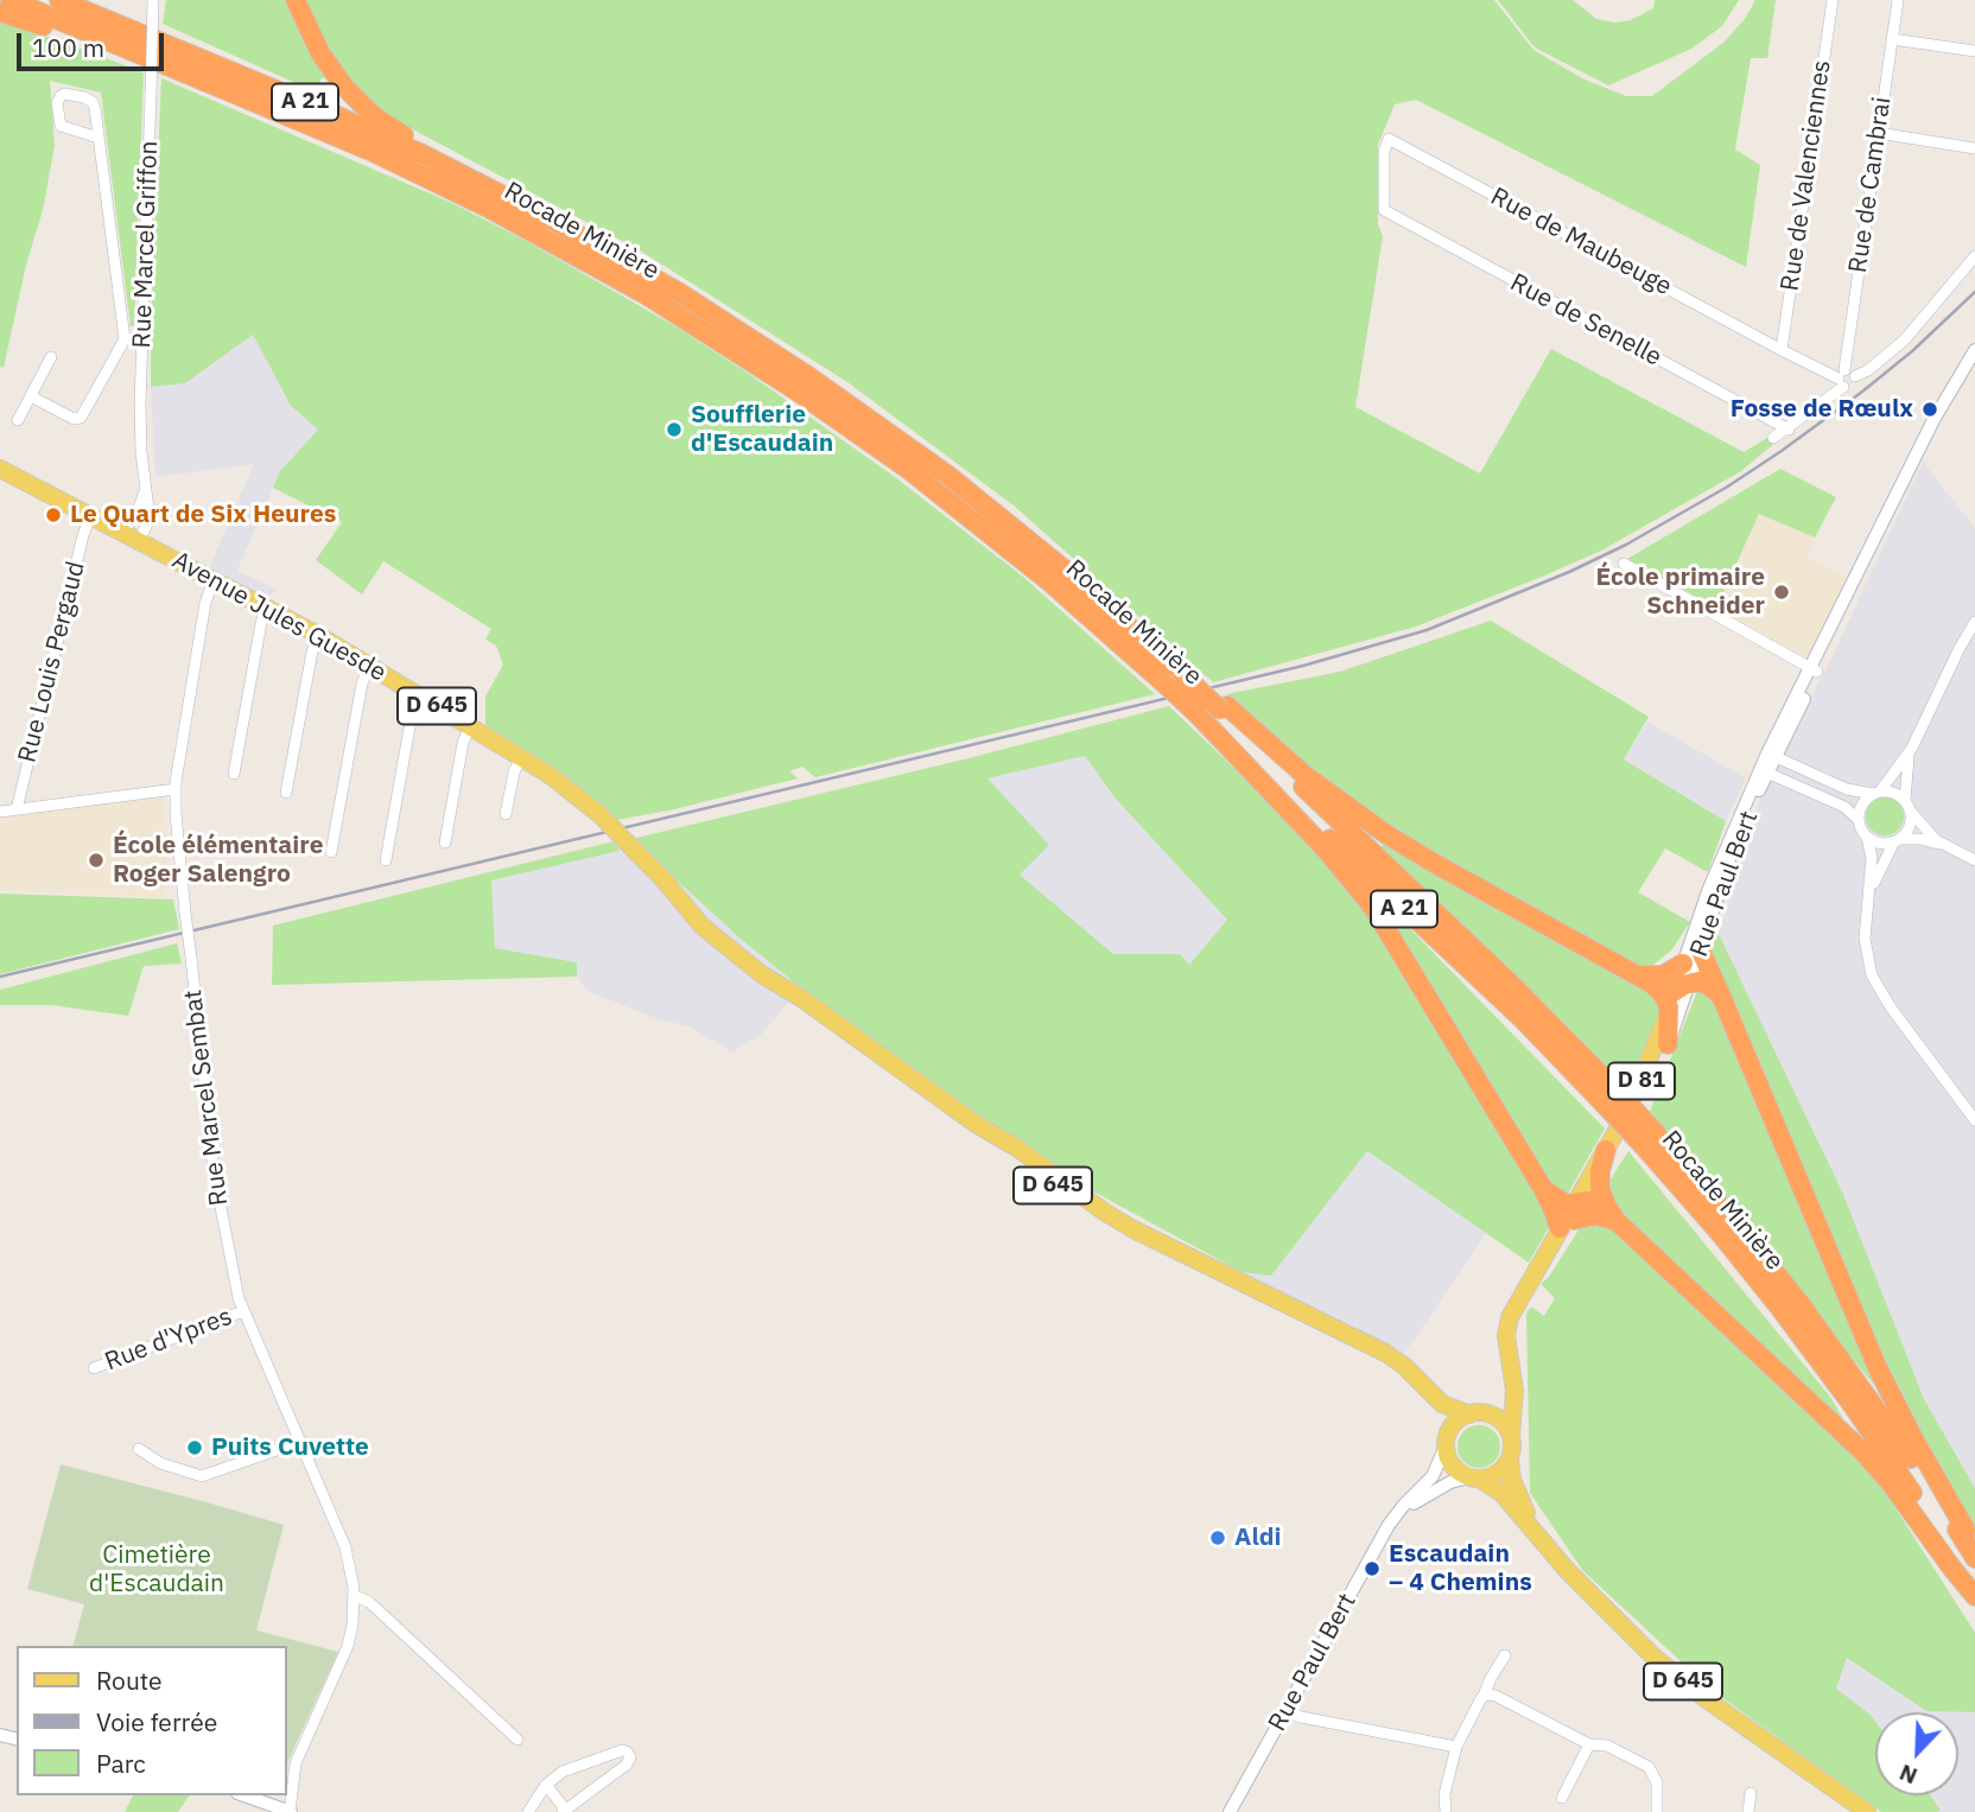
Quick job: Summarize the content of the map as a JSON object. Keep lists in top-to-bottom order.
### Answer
{
  "streets": {
    "highway": ["A 21", "Rocade Minière"],
    "main road": [
      "Avenue Jules Guesde",
      "D 645",
      "Rue Paul Bert",
      "D 81"
    ],
    "street": [
      "Rue de Valenciennes",
      "Rue de Cambrai",
      "Rue de Maubeuge",
      "Rue Marcel Griffon",
      "Rue de Senelle",
      "Rue Louis Pergaud",
      "Rue Marcel Sembat",
      "Rue d'Ypres"
    ]
  },
  "crossings": [
    ["Rue de Valenciennes", "Rue de Maubeuge"],
    ["Rue de Cambrai", "Rue de Maubeuge"],
    ["Rue de Maubeuge", "Rue de Senelle"],
    ["Rue Marcel Griffon", "Avenue Jules Guesde"],
    ["Avenue Jules Guesde", "Rue Louis Pergaud"],
    ["Avenue Jules Guesde", "D 645"],
    ["Avenue Jules Guesde", "Rue Paul Bert"],
    ["Avenue Jules Guesde", "Rue Marcel Sembat"],
    ["D 645", "Rue Paul Bert"],
    ["Rue Marcel Sembat", "Rue d'Ypres"]
  ],
  "parks": ["Cimetière d'Escaudain"],
  "places": [
    "Fosse de Rœulx",
    "Soufflerie d'Escaudain",
    "Le Quart de Six Heures",
    "École primaire Schneider",
    "École élémentaire Roger Salengro",
    "Puits Cuvette",
    "Aldi",
    "Escaudain – 4 Chemins"
  ],
  "legend": ["Route", "Voie ferrée", "Parc"],
  "scale_bar": "100 m",
  "north": "bottom left"
}
